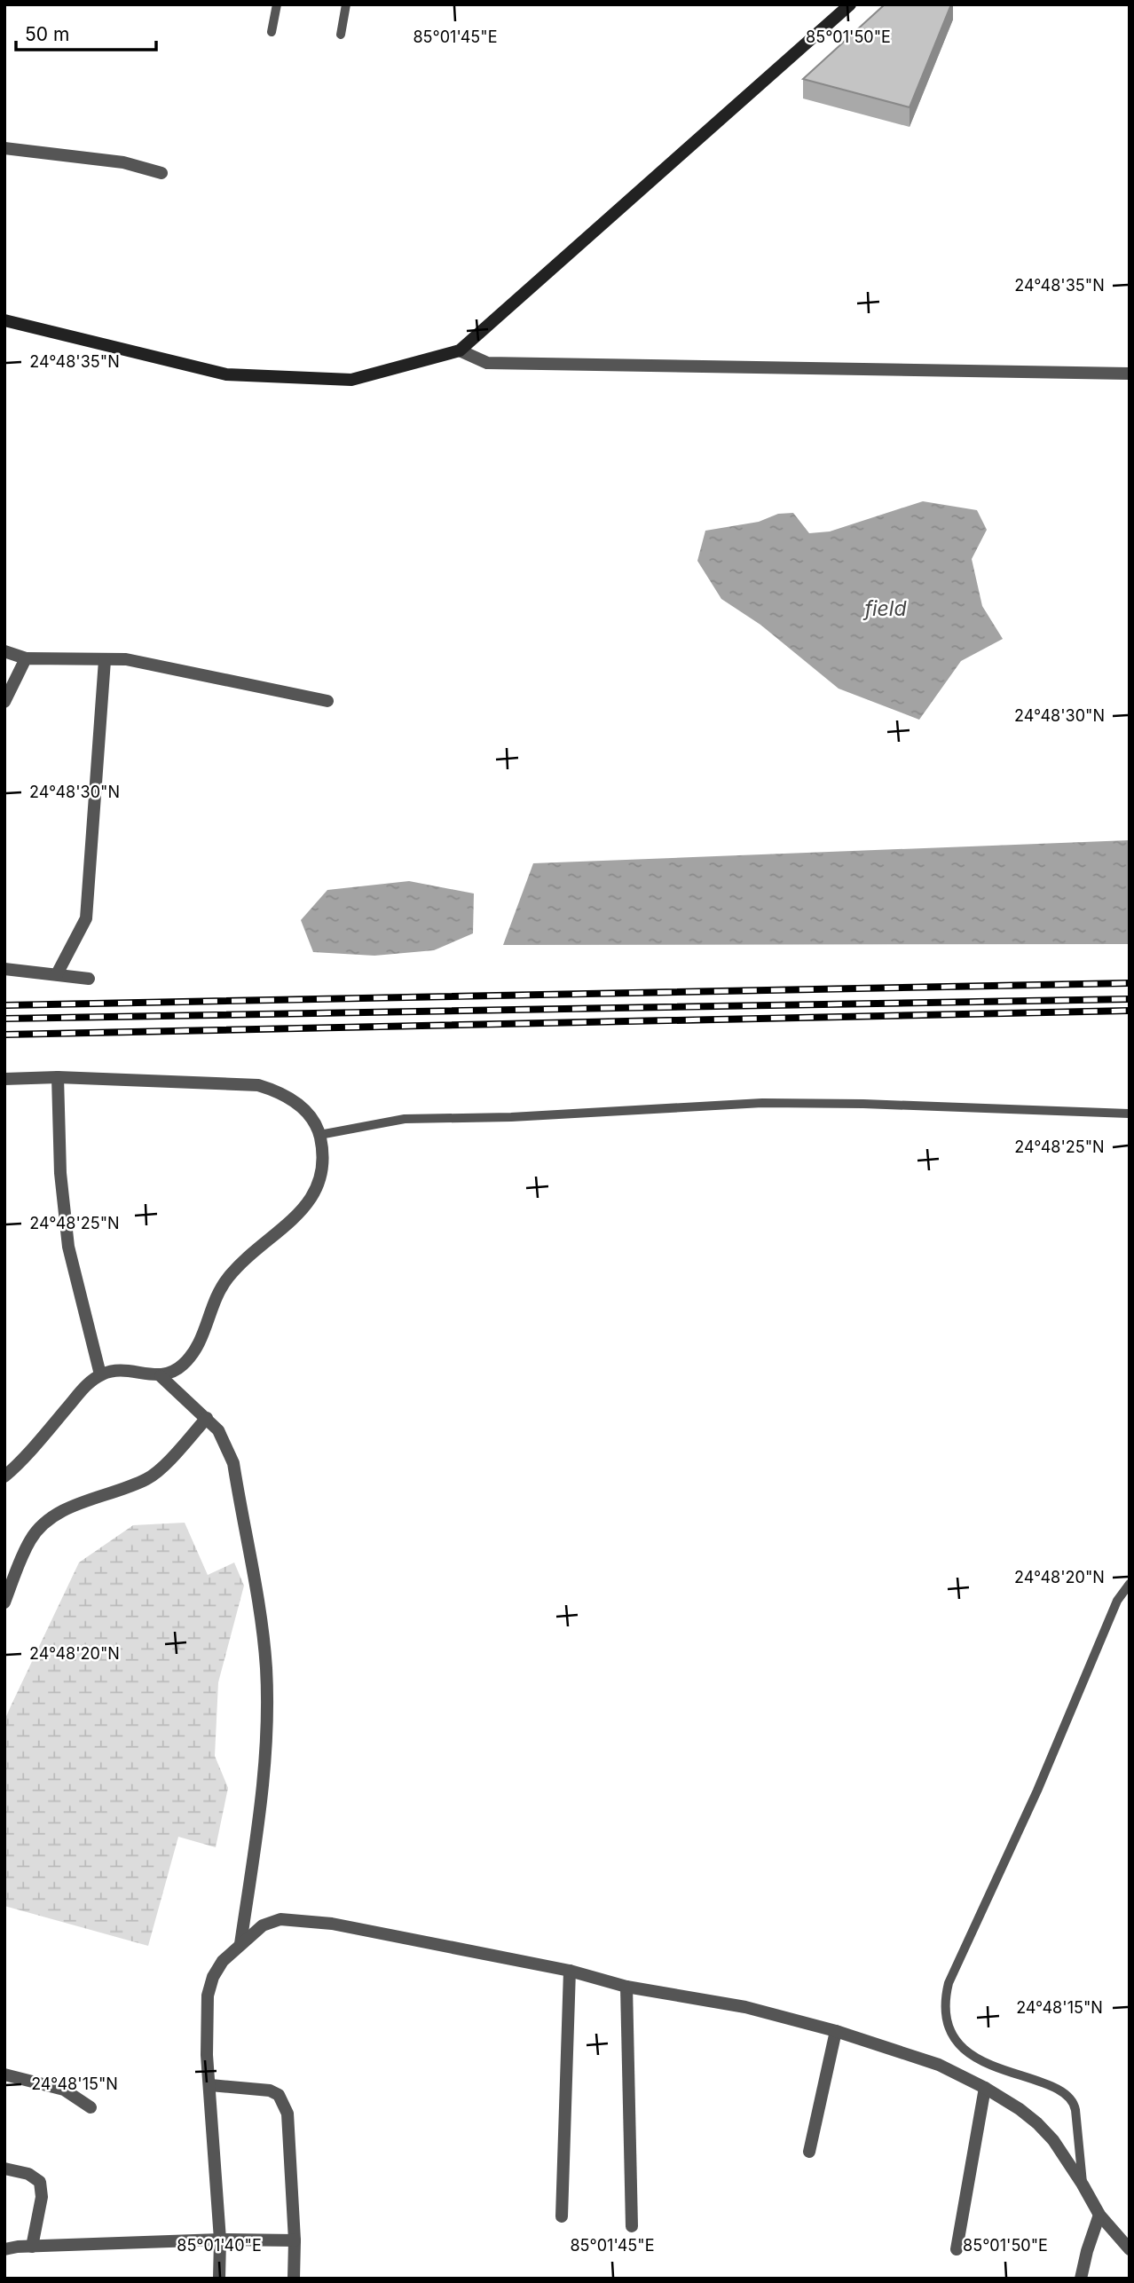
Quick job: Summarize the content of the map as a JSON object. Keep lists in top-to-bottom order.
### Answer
{
  "water": ["field"],
  "scale_bar": "50 m",
  "coordinates": [
    "85°01'45\"E",
    "85°01'50\"E",
    "24°48'35\"N",
    "24°48'30\"N",
    "24°48'25\"N",
    "24°48'20\"N",
    "24°48'15\"N",
    "85°01'40\"E"
  ]
}
